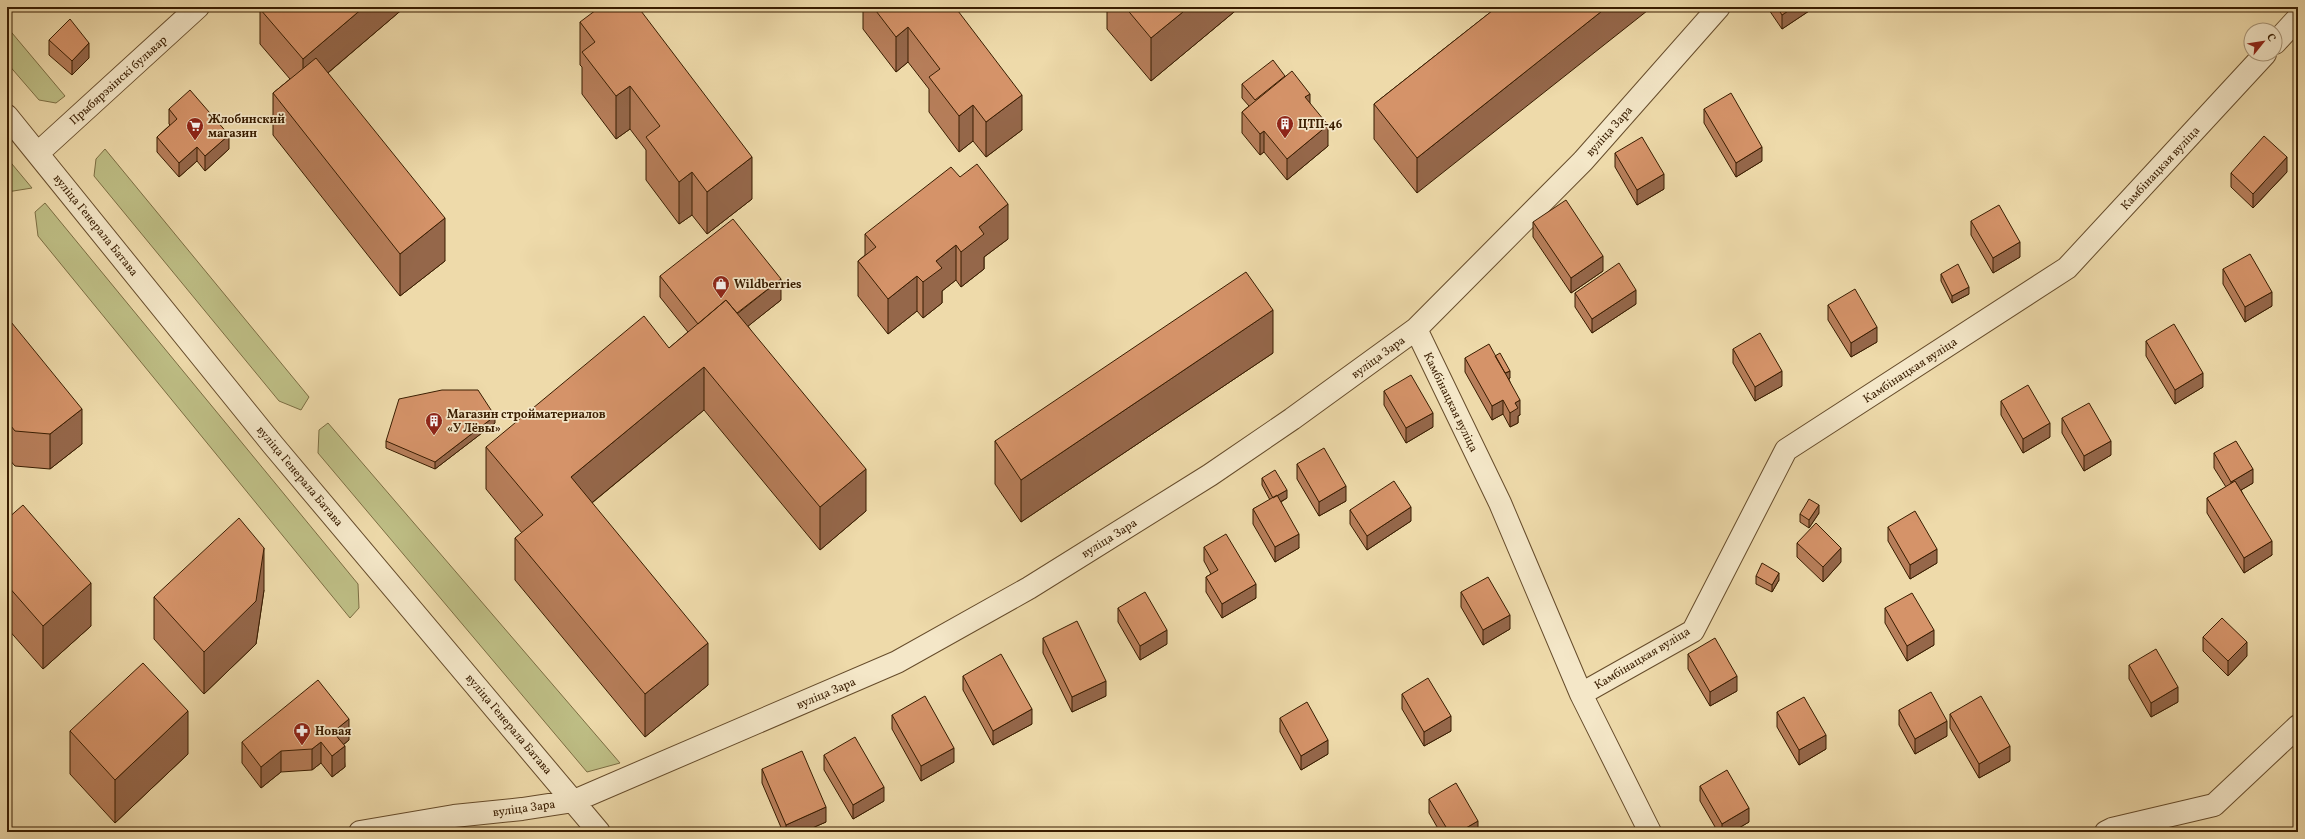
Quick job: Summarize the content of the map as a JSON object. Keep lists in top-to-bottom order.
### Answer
{
  "streets": {
    "street": [
      "Прыбярэзінскі бульвар",
      "вуліца Зара",
      "Камбінацкая вуліца",
      "вуліца Генерала Батава"
    ]
  },
  "crossings": [
    ["Прыбярэзінскі бульвар", "вуліца Генерала Батава"],
    ["вуліца Зара", "Камбінацкая вуліца"],
    ["вуліца Зара", "вуліца Генерала Батава"]
  ],
  "places": {
    "building": ["ЦТП-46", "Магазин стройматериалов «У Лёвы»"],
    "supermarket": ["Жлобинский магазин"],
    "shop": ["Wildberries"],
    "pharmacy": ["Новая"]
  },
  "north": "top right"
}
